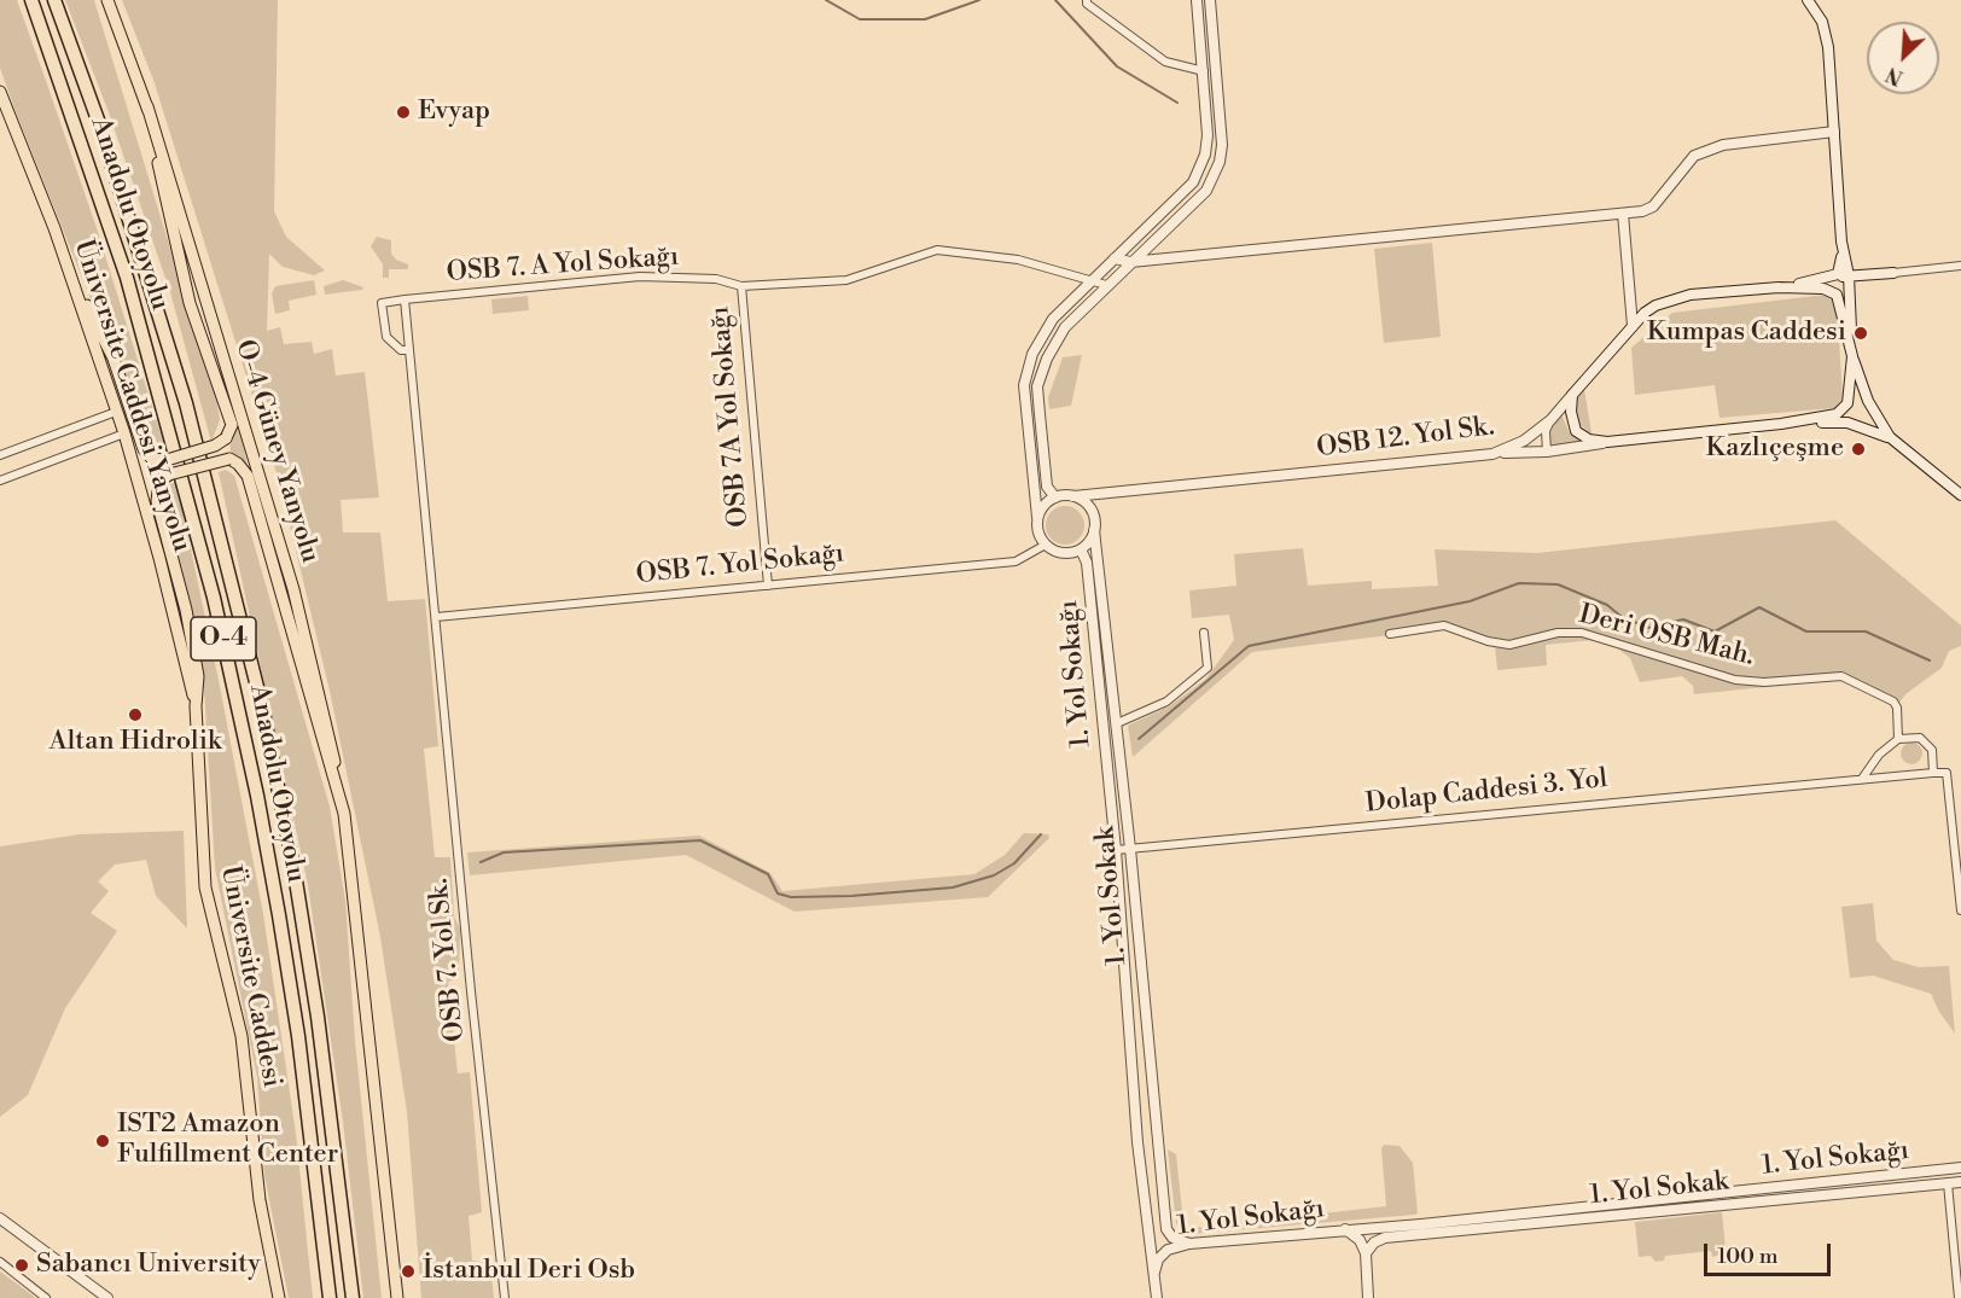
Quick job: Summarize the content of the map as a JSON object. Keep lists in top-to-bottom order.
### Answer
{
  "streets": {
    "highway": ["Anadolu Otoyolu", "O-4"],
    "main road": [
      "Üniversite Caddesi Yanyolu",
      "OSB 12. Yol Sk.",
      "O-4 Güney Yanyolu",
      "Üniversite Caddesi"
    ],
    "street": [
      "OSB 7. A Yol Sokağı",
      "OSB 7A Yol Sokağı",
      "OSB 7. Yol Sokağı",
      "Deri OSB Mah.",
      "1. Yol Sokağı",
      "Dolap Caddesi 3. Yol",
      "1. Yol Sokak",
      "OSB 7. Yol Sk."
    ]
  },
  "crossings": [
    ["OSB 7. A Yol Sokağı", "OSB 7A Yol Sokağı"],
    ["Üniversite Caddesi Yanyolu", "Üniversite Caddesi"],
    ["OSB 7A Yol Sokağı", "OSB 7. Yol Sokağı"],
    ["OSB 12. Yol Sk.", "OSB 7. Yol Sokağı"],
    ["OSB 12. Yol Sk.", "1. Yol Sokağı"],
    ["OSB 12. Yol Sk.", "1. Yol Sokak"],
    ["OSB 7. Yol Sokağı", "1. Yol Sokağı"],
    ["OSB 7. Yol Sokağı", "1. Yol Sokak"],
    ["OSB 7. Yol Sokağı", "OSB 7. Yol Sk."],
    ["1. Yol Sokağı", "Dolap Caddesi 3. Yol"],
    ["1. Yol Sokağı", "1. Yol Sokak"],
    ["Dolap Caddesi 3. Yol", "1. Yol Sokak"]
  ],
  "places": [
    "Evyap",
    "Kumpas Caddesi",
    "Kazlıçeşme",
    "Altan Hidrolik",
    "IST2 Amazon Fulfillment Center",
    "Sabancı University",
    "İstanbul Deri Osb"
  ],
  "scale_bar": "100 m",
  "north": "bottom left"
}
